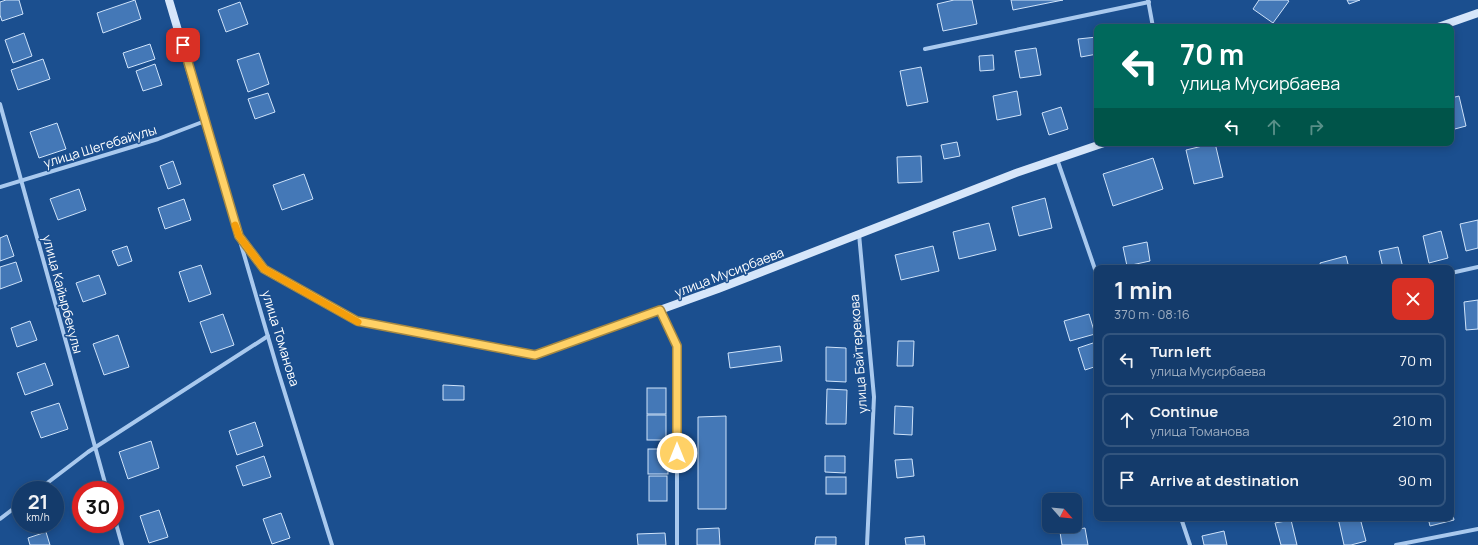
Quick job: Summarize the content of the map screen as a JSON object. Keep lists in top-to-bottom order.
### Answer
{
  "streets": {
    "street": [
      "улица Шегебайулы",
      "улица Мусирбаева",
      "улица Кайырбекулы",
      "улица Томанова",
      "улица Байтерекова"
    ]
  },
  "crossings": [
    ["улица Шегебайулы", "улица Кайырбекулы"],
    ["улица Шегебайулы", "улица Томанова"],
    ["улица Мусирбаева", "улица Томанова"],
    ["улица Мусирбаева", "улица Байтерекова"]
  ],
  "north": "bottom right",
  "page": {
    "turn": ["70 m", "улица Мусирбаева"],
    "heading": ["1 min", "370 m · 08:16"],
    "list": [
      {
        "name": "Turn left",
        "note": "улица Мусирбаева",
        "value": "70 m"
      },
      {
        "name": "Continue",
        "note": "улица Томанова",
        "value": "210 m"
      },
      {
        "name": "Arrive at destination",
        "value": "90 m"
      }
    ],
    "speed": "21 km/h",
    "limit": "30"
  }
}
